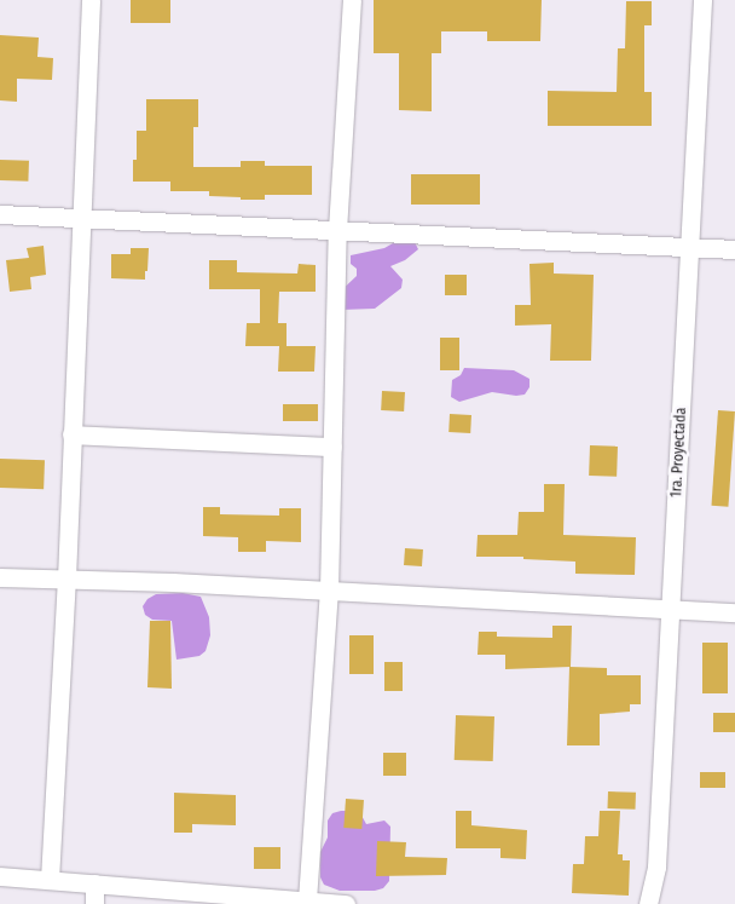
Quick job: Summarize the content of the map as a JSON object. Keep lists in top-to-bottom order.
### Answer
{
  "streets": {
    "street": ["1ra. Proyectada"]
  }
}
